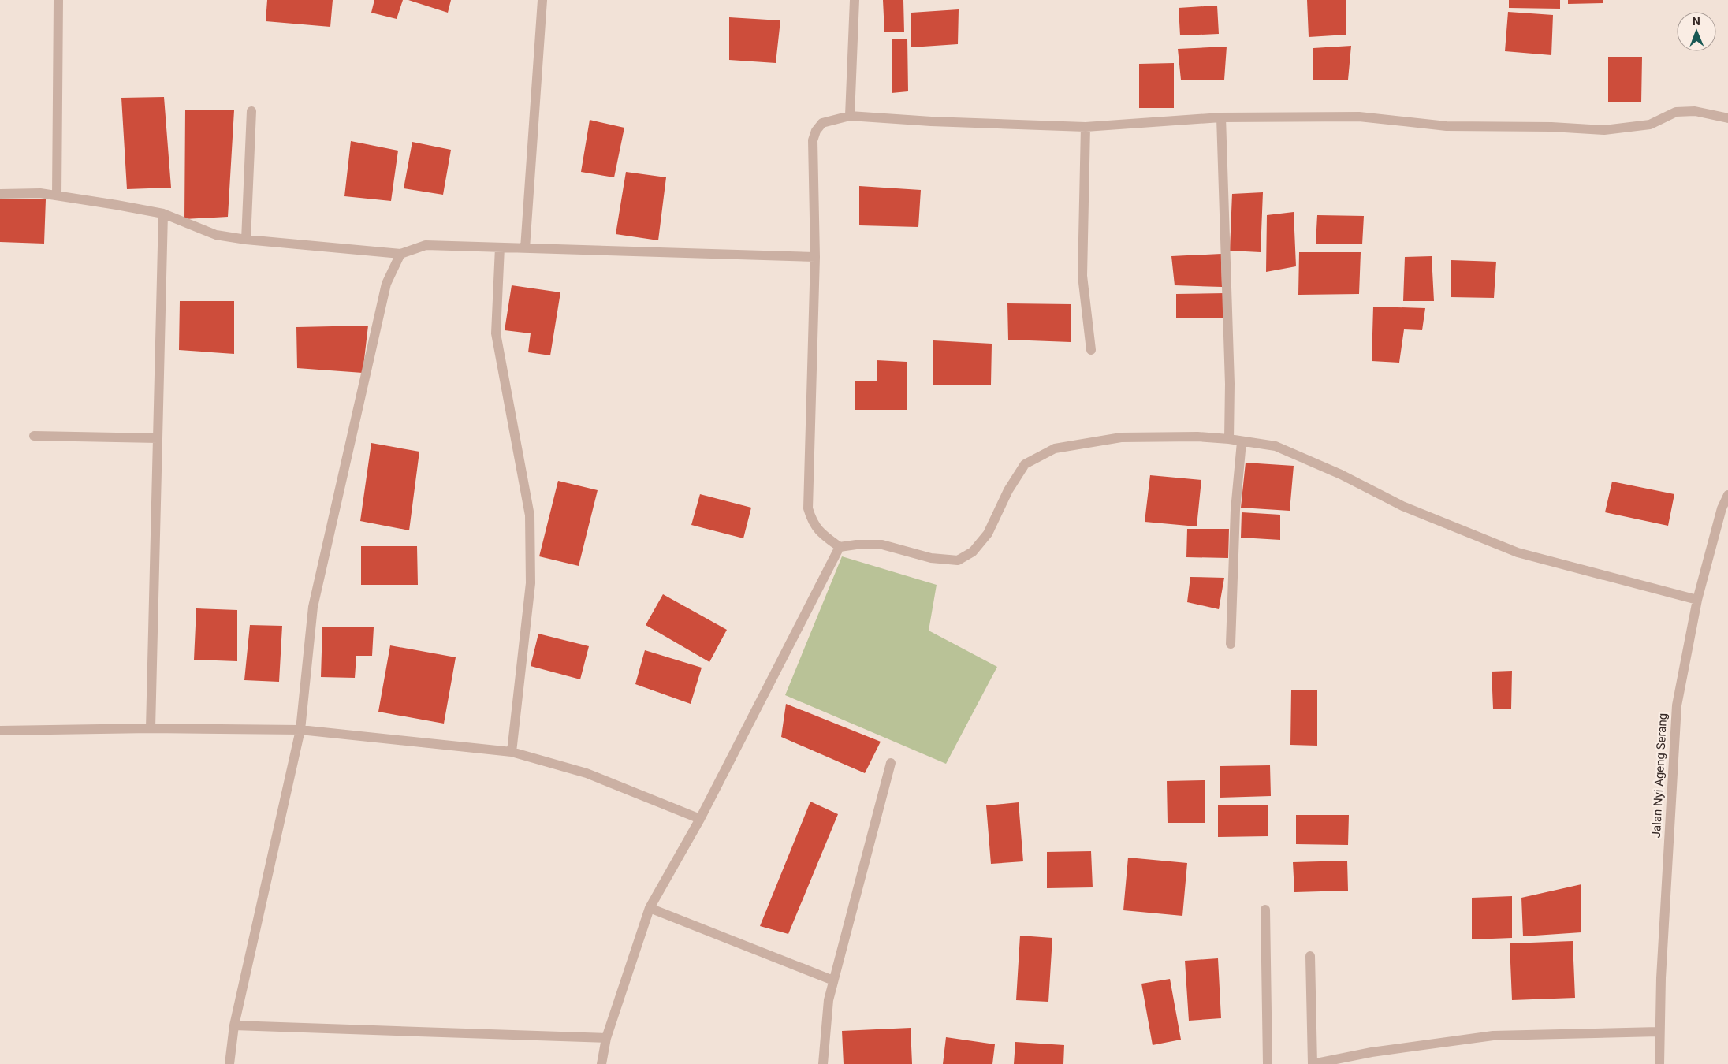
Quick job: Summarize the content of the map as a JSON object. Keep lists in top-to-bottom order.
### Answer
{
  "streets": {
    "street": ["Jalan Nyi Ageng Serang"]
  },
  "north": "top"
}
